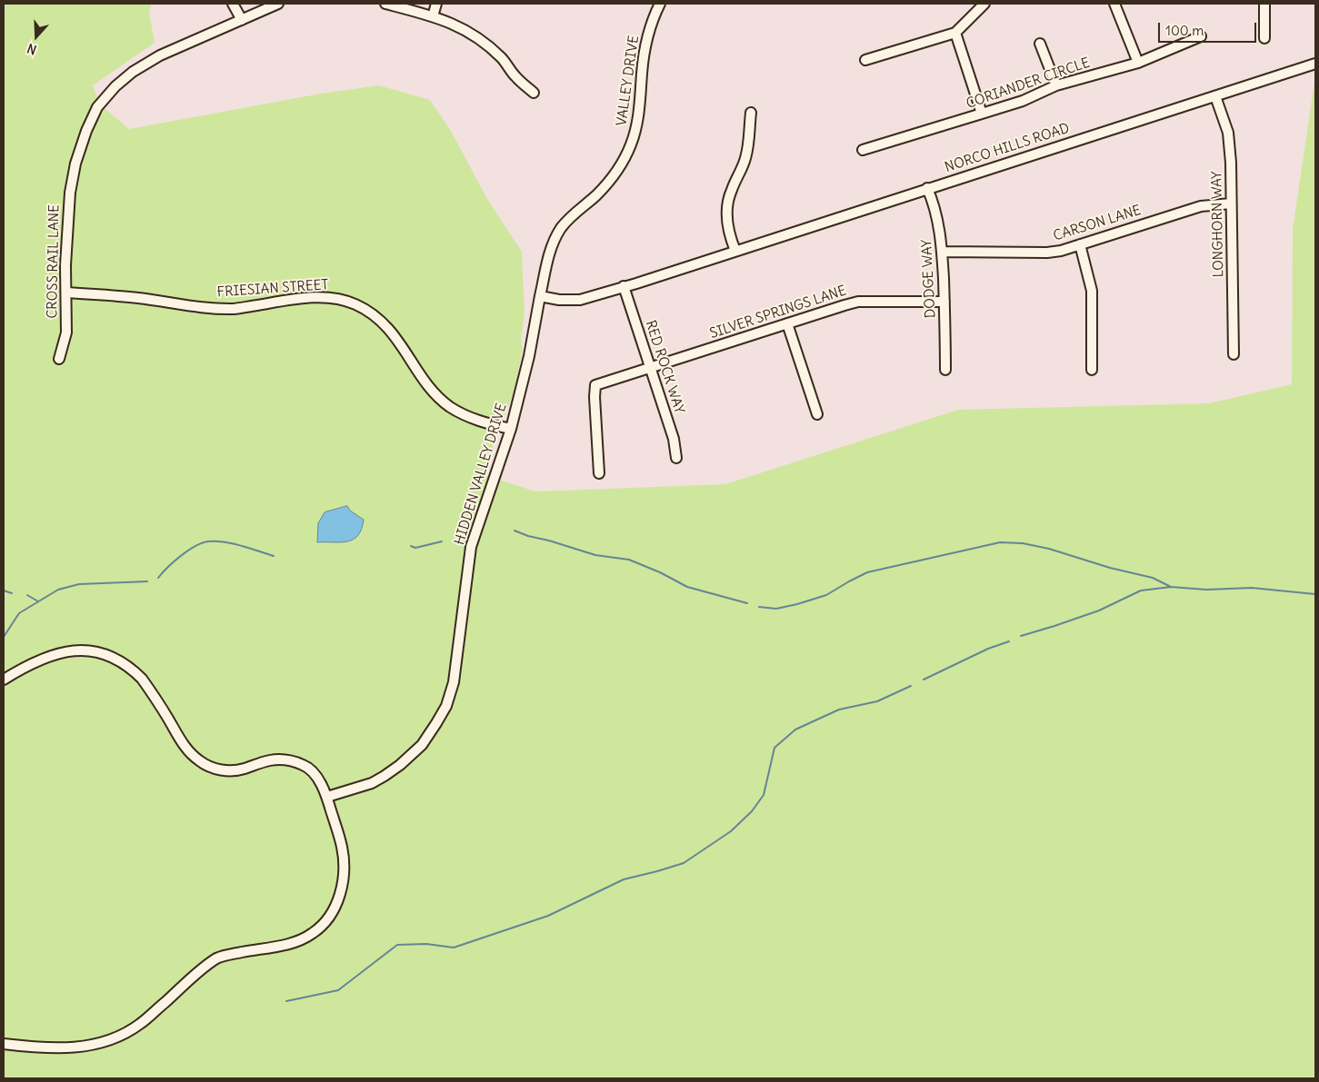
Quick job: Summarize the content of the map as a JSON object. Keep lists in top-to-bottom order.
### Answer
{
  "streets": {
    "street": [
      "VALLEY DRIVE",
      "CORIANDER CIRCLE",
      "NORCO HILLS ROAD",
      "CARSON LANE",
      "LONGHORN WAY",
      "CROSS RAIL LANE",
      "DODGE WAY",
      "FRIESIAN STREET",
      "SILVER SPRINGS LANE",
      "RED ROCK WAY",
      "HIDDEN VALLEY DRIVE"
    ]
  },
  "crossings": [
    ["VALLEY DRIVE", "HIDDEN VALLEY DRIVE"],
    ["NORCO HILLS ROAD", "LONGHORN WAY"],
    ["NORCO HILLS ROAD", "DODGE WAY"],
    ["NORCO HILLS ROAD", "RED ROCK WAY"],
    ["CARSON LANE", "LONGHORN WAY"],
    ["CARSON LANE", "DODGE WAY"],
    ["CROSS RAIL LANE", "FRIESIAN STREET"],
    ["DODGE WAY", "SILVER SPRINGS LANE"],
    ["FRIESIAN STREET", "HIDDEN VALLEY DRIVE"],
    ["SILVER SPRINGS LANE", "RED ROCK WAY"]
  ],
  "scale_bar": "100 m",
  "north": "bottom"
}
